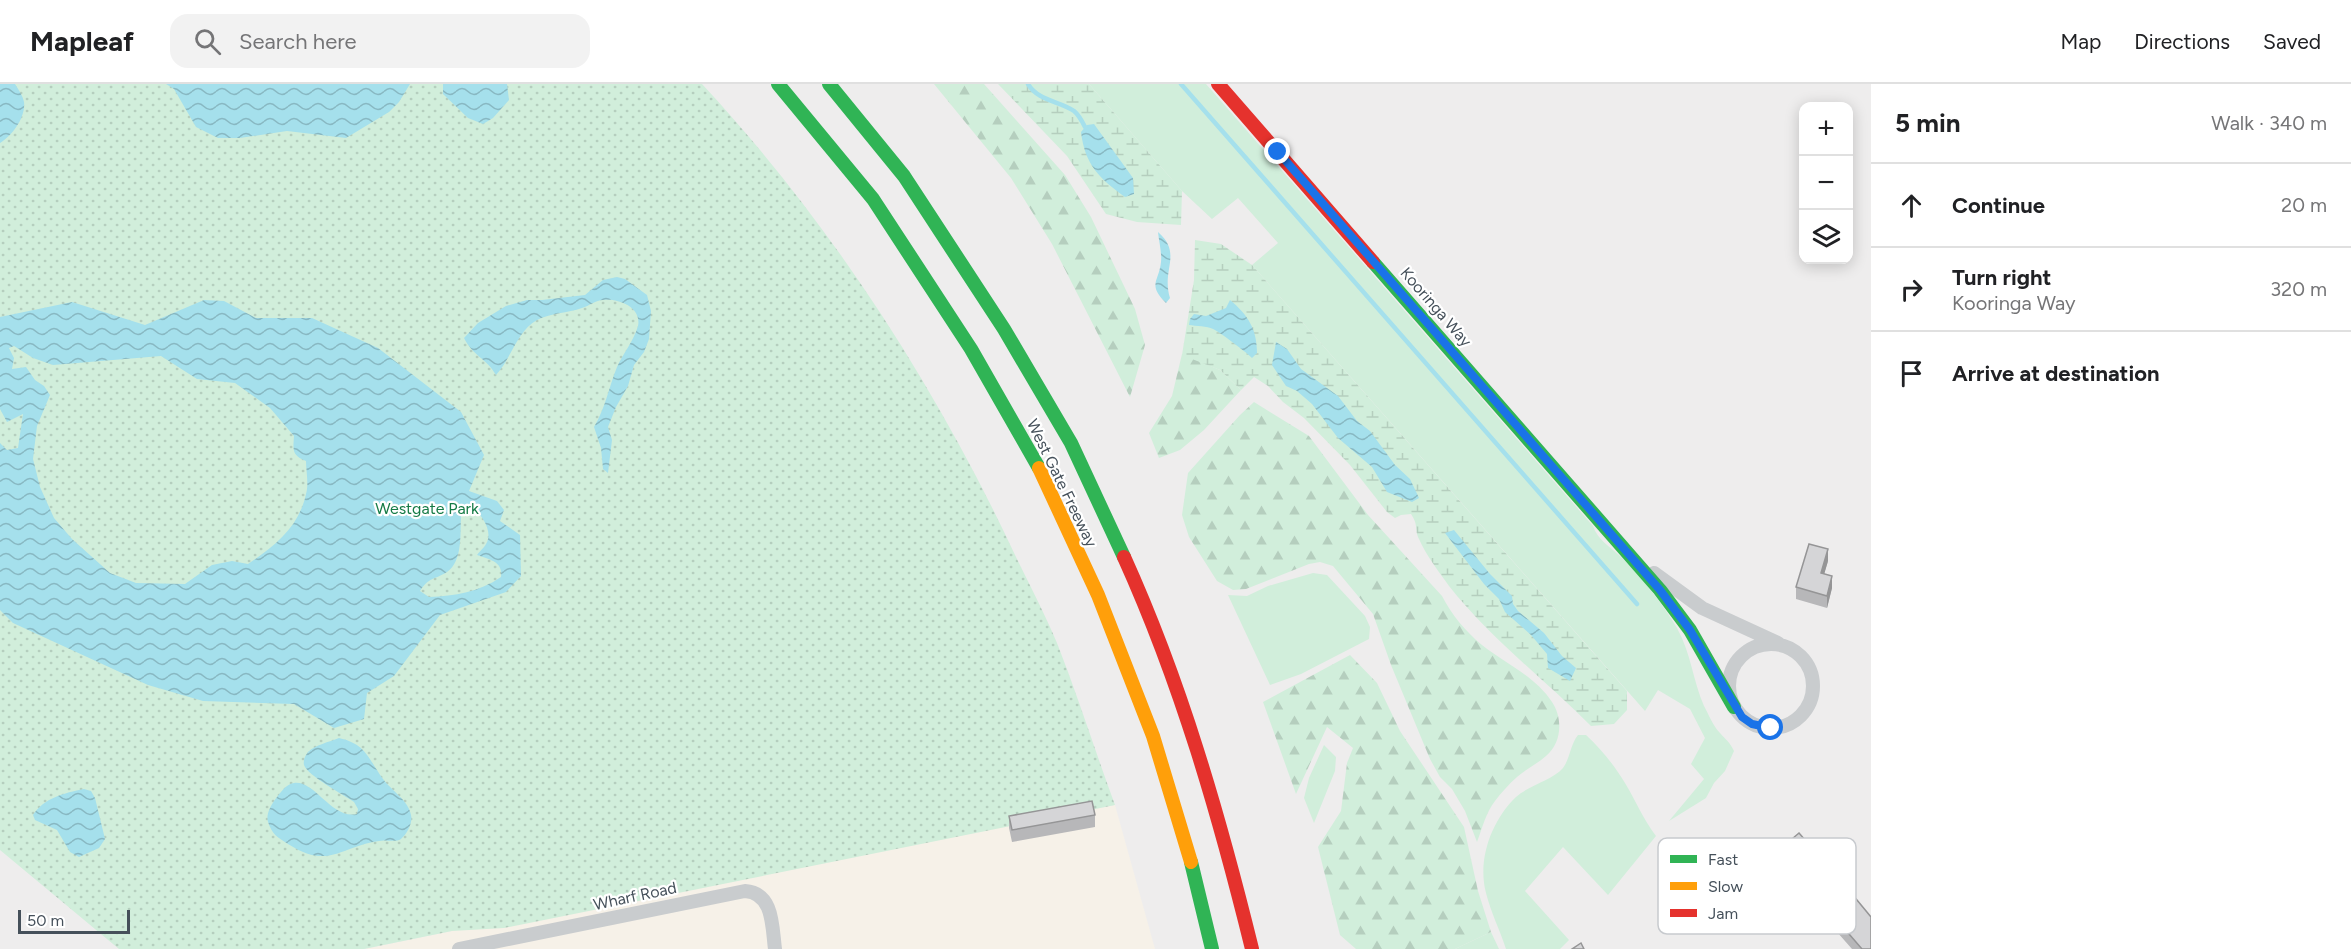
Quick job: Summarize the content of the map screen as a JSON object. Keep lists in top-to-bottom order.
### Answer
{
  "streets": {
    "main road": ["Kooringa Way", "West Gate Freeway"],
    "street": ["Wharf Road"]
  },
  "parks": ["Westgate Park"],
  "legend": ["Fast", "Slow", "Jam"],
  "scale_bar": "50 m",
  "page": {
    "header": "Mapleaf",
    "search": "Search here",
    "nav": ["Map", "Directions", "Saved"],
    "heading": ["5 min", "Walk · 340 m"],
    "map_buttons": ["+", "−"],
    "list": [
      ["Continue", "20 m"],
      ["Turn right", "Kooringa Way", "320 m"],
      "Arrive at destination"
    ],
    "scale": "50 m"
  }
}
